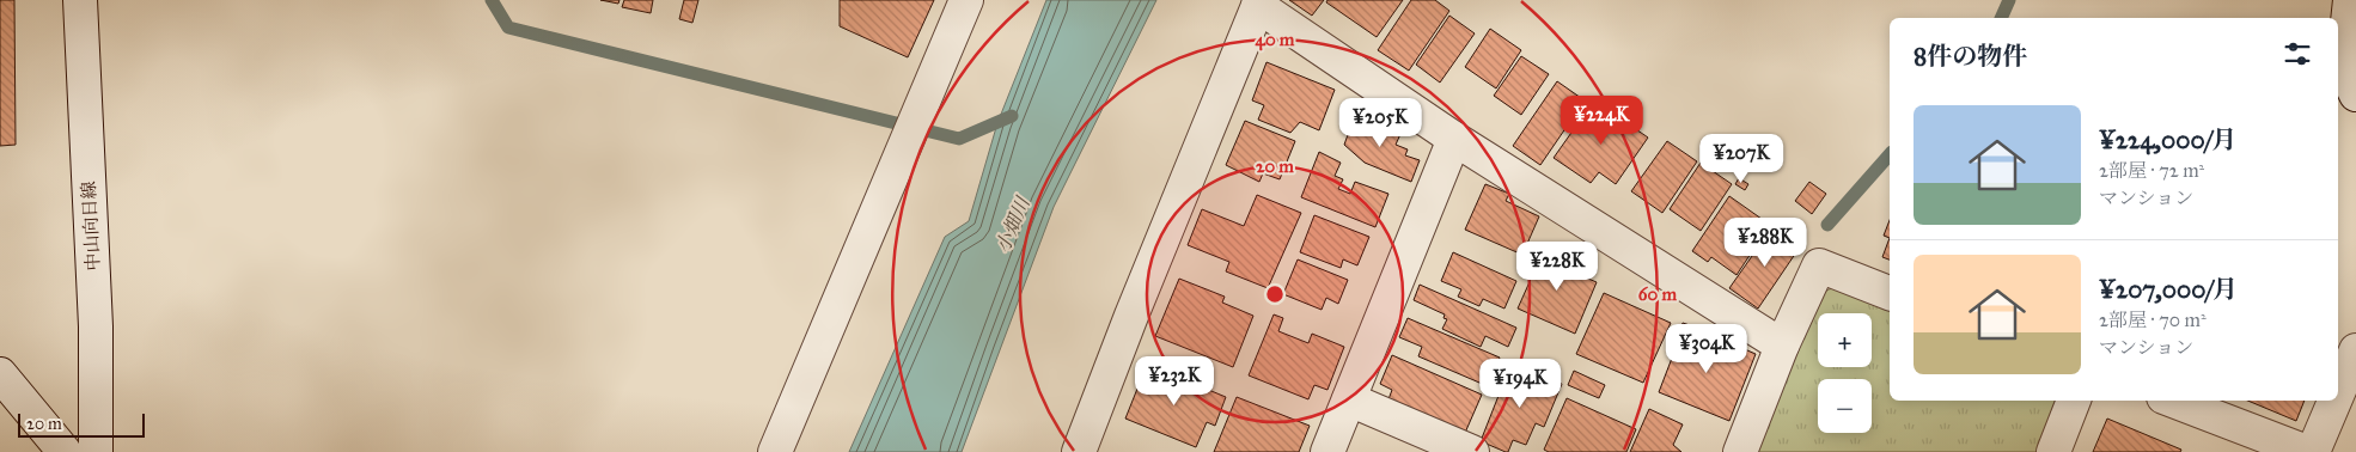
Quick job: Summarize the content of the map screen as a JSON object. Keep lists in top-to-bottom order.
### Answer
{
  "streets": {
    "street": ["中山向日線"]
  },
  "water": ["小畑川"],
  "scale_bar": "20 m",
  "page": {
    "heading": "8件の物件",
    "list": [
      {
        "name": "¥224,000/月",
        "note": "2部屋 · 72 m² · マンション"
      },
      {
        "name": "¥207,000/月",
        "note": "2部屋 · 70 m² · マンション"
      }
    ],
    "price": [
      "¥224K",
      "¥205K",
      "¥207K",
      "¥288K",
      "¥228K",
      "¥304K",
      "¥232K",
      "¥194K"
    ],
    "map_buttons": ["+", "−"],
    "scale": "20 m"
  },
  "rings": ["40 m", "20 m", "60 m"]
}
